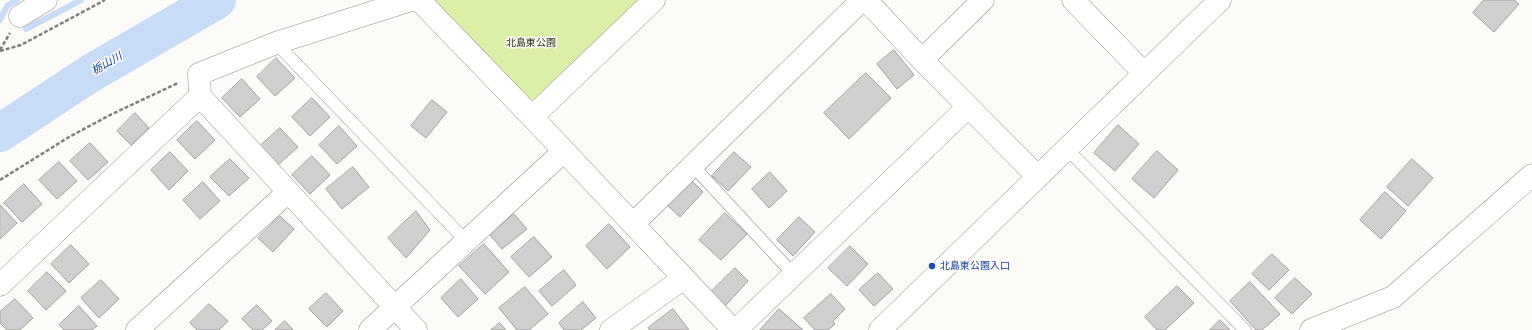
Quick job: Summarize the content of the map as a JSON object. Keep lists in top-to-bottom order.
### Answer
{
  "water": ["栃山川"],
  "parks": ["北島東公園"],
  "places": ["北島東公園入口"]
}
